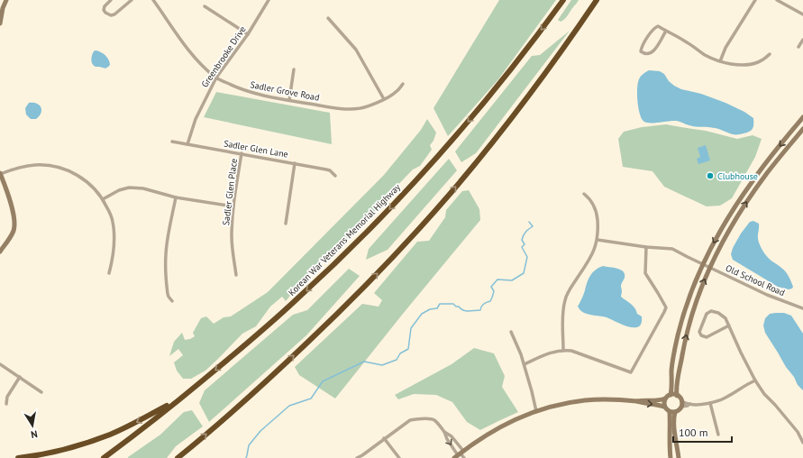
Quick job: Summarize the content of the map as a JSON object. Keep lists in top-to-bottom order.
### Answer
{
  "streets": {
    "highway": ["Korean War Veterans Memorial Highway"],
    "street": [
      "Greenbrooke Drive",
      "Sadler Grove Road",
      "Sadler Glen Lane",
      "Sadler Glen Place",
      "Old School Road"
    ]
  },
  "crossings": [
    ["Greenbrooke Drive", "Sadler Grove Road"],
    ["Greenbrooke Drive", "Sadler Glen Lane"],
    ["Sadler Glen Lane", "Sadler Glen Place"]
  ],
  "places": ["Clubhouse"],
  "scale_bar": "100 m",
  "north": "bottom"
}
